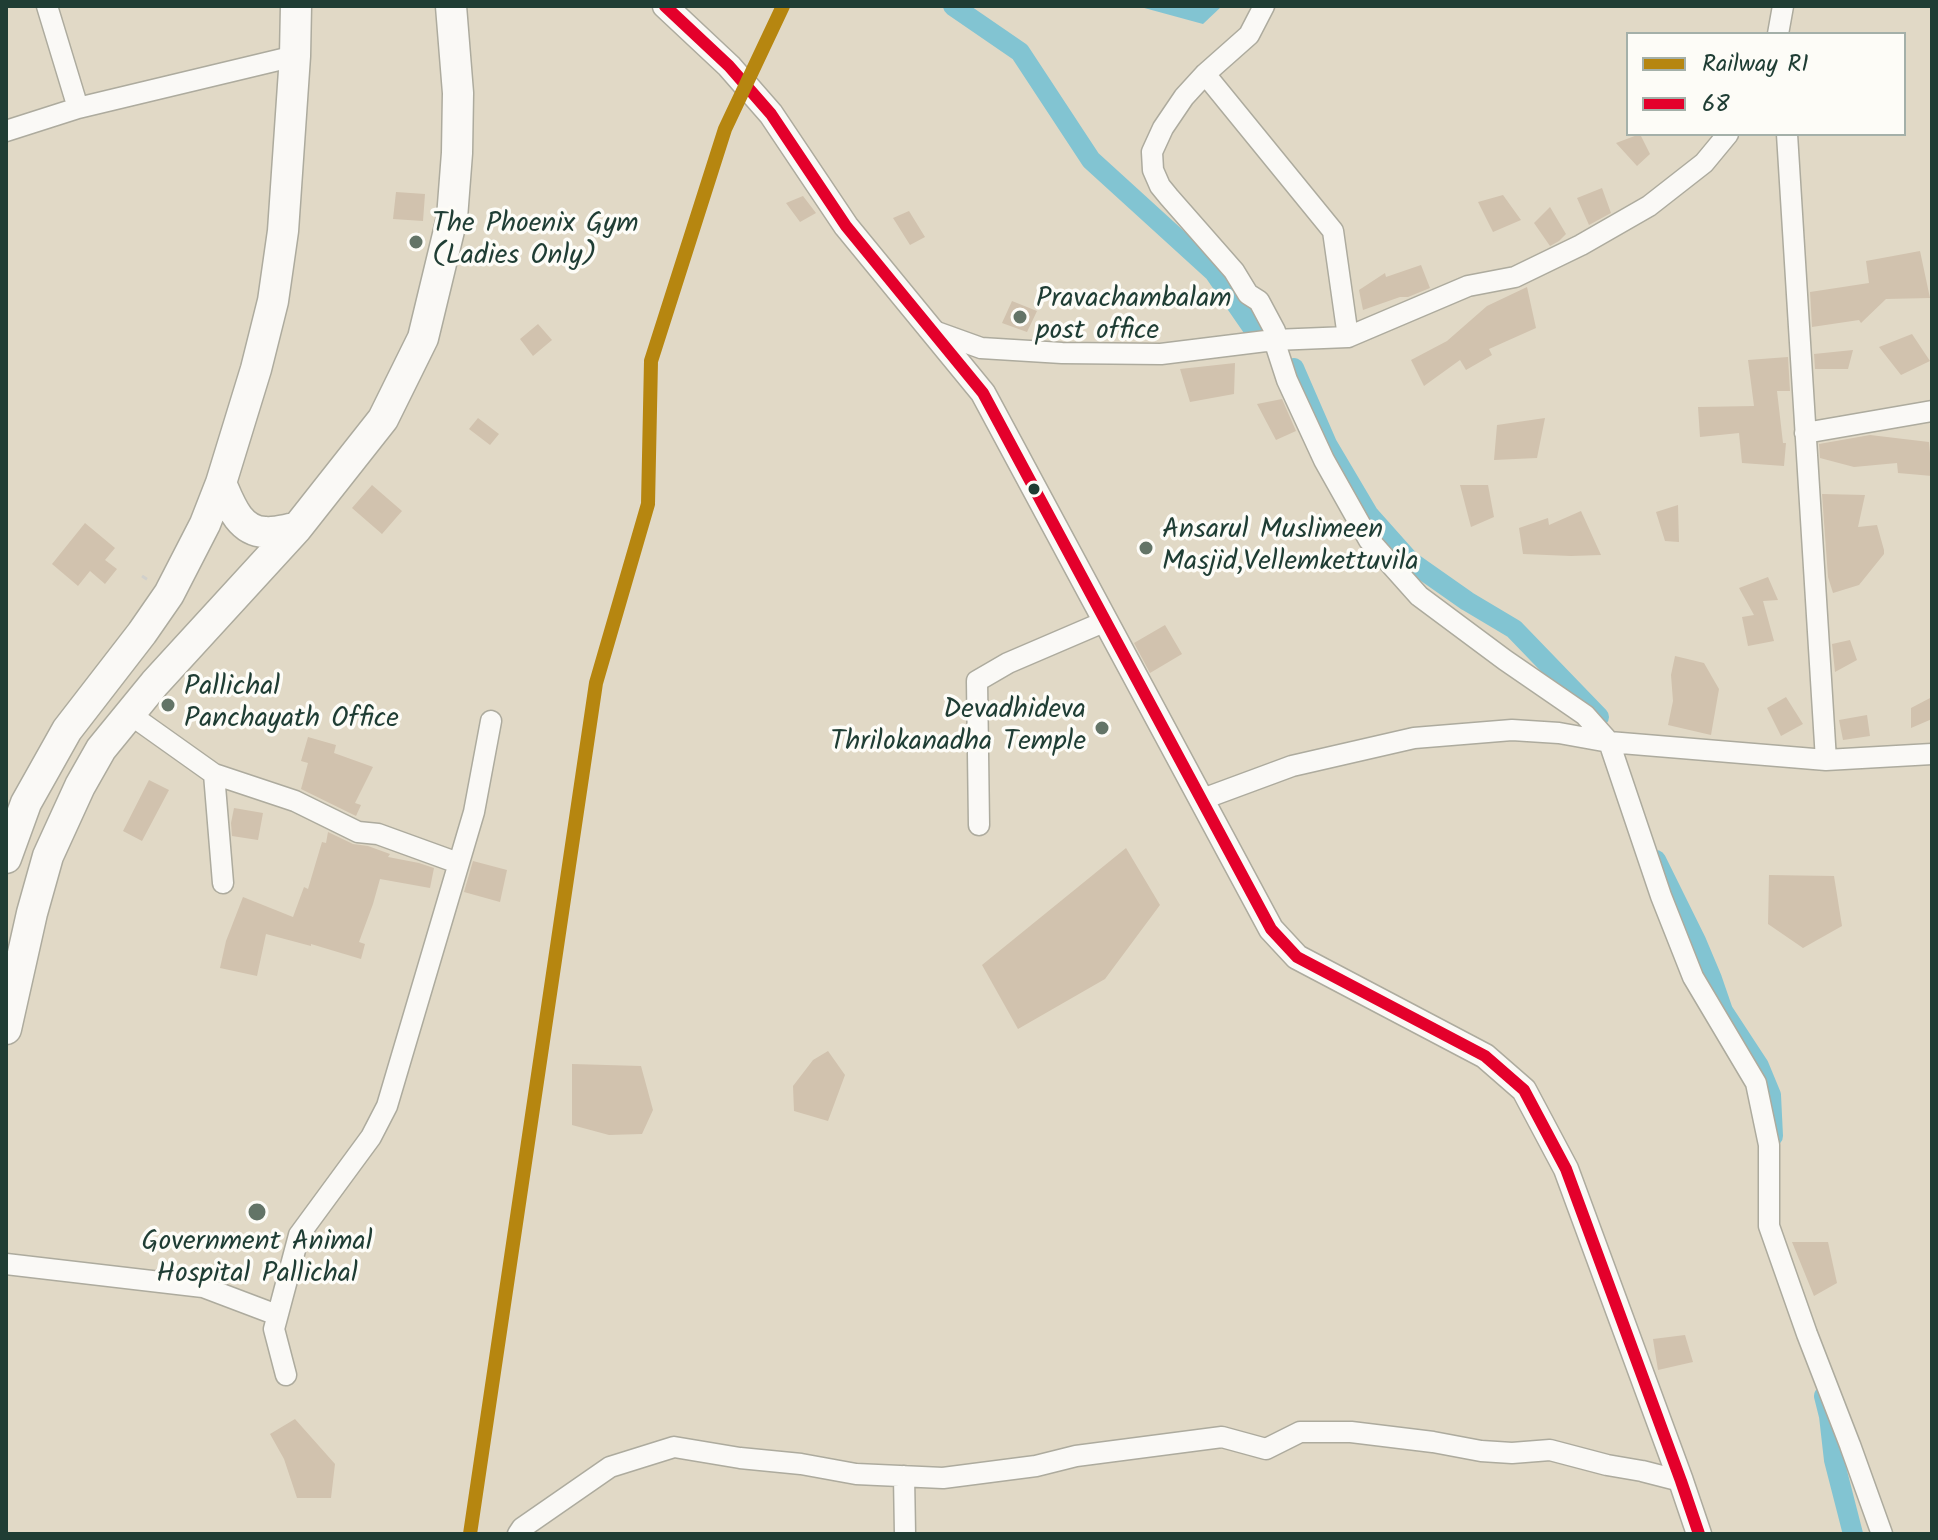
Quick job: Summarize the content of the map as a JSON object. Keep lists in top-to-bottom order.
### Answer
{
  "places": [
    "The Phoenix Gym (Ladies Only)",
    "Pravachambalam post office",
    "Ansarul Muslimeen Masjid,Vellemkettuvila",
    "Pallichal Panchayath Office",
    "Devadhideva Thrilokanadha Temple",
    "Government Animal Hospital Pallichal"
  ],
  "lines": ["rail line R1", "transit line 68"],
  "legend": ["Railway R1", "68"]
}
